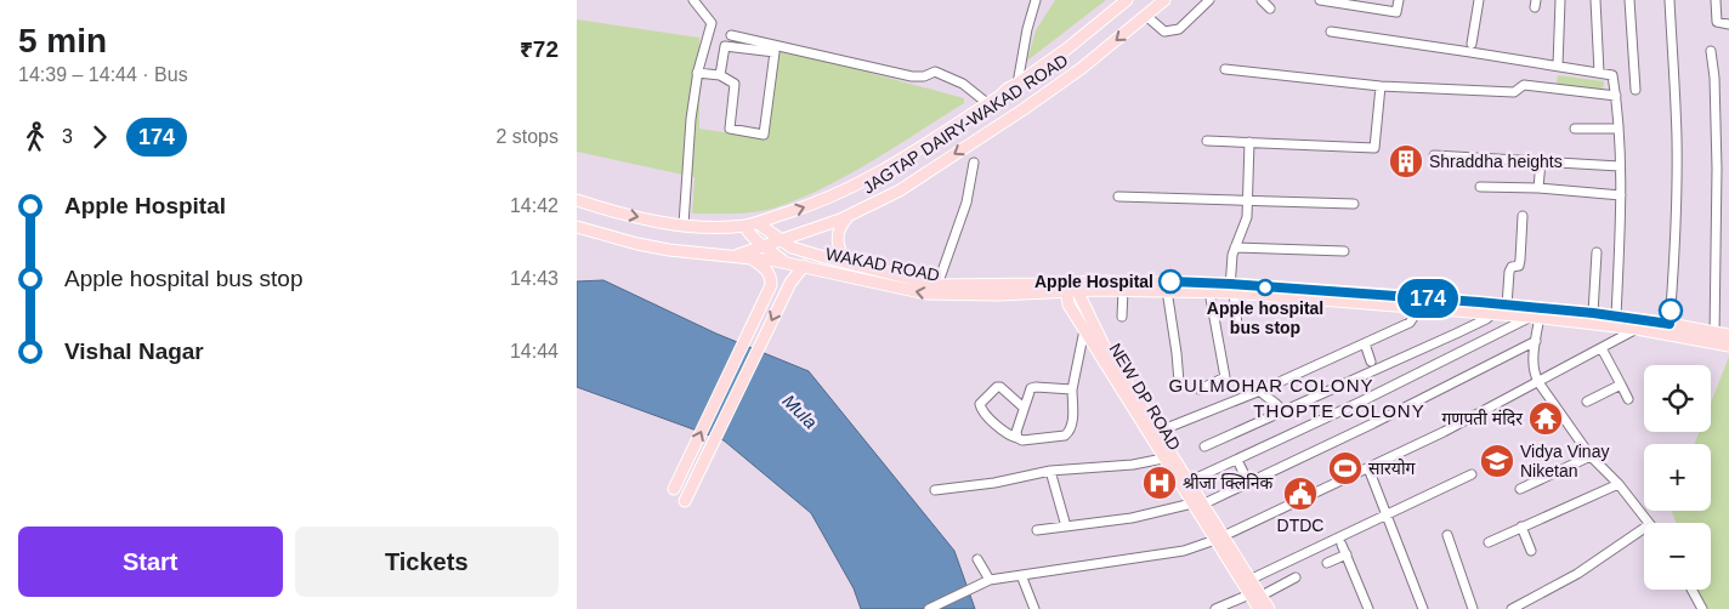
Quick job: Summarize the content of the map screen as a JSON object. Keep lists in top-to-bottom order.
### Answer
{
  "streets": {
    "main road": ["JAGTAP DAIRY-WAKAD ROAD", "WAKAD ROAD", "NEW DP ROAD"]
  },
  "crossings": [
    ["JAGTAP DAIRY-WAKAD ROAD", "WAKAD ROAD"],
    ["WAKAD ROAD", "NEW DP ROAD"]
  ],
  "districts": ["GULMOHAR COLONY", "THOPTE COLONY"],
  "water": ["Mula"],
  "places": {
    "building": ["Shraddha heights"],
    "other": ["Apple Hospital", "Apple hospital bus stop"],
    "temple": ["गणपती मंदिर"],
    "school or university": ["Vidya Vinay Niketan"],
    "sports": ["सारयोग"],
    "hospital": ["श्रीजा क्लिनिक"],
    "public building": ["DTDC"]
  },
  "lines": ["bus line 174"],
  "page": {
    "heading": ["5 min", "14:39 – 14:44 · Bus", "₹72"],
    "on_map": "174",
    "legs": ["3", "174", "2 stops"],
    "list": [
      {
        "name": "Apple Hospital",
        "value": "14:42"
      },
      {
        "name": "Apple hospital bus stop",
        "value": "14:43"
      },
      {
        "name": "Vishal Nagar",
        "value": "14:44"
      }
    ],
    "map_buttons": ["+", "−"],
    "buttons": ["Start", "Tickets"]
  }
}
